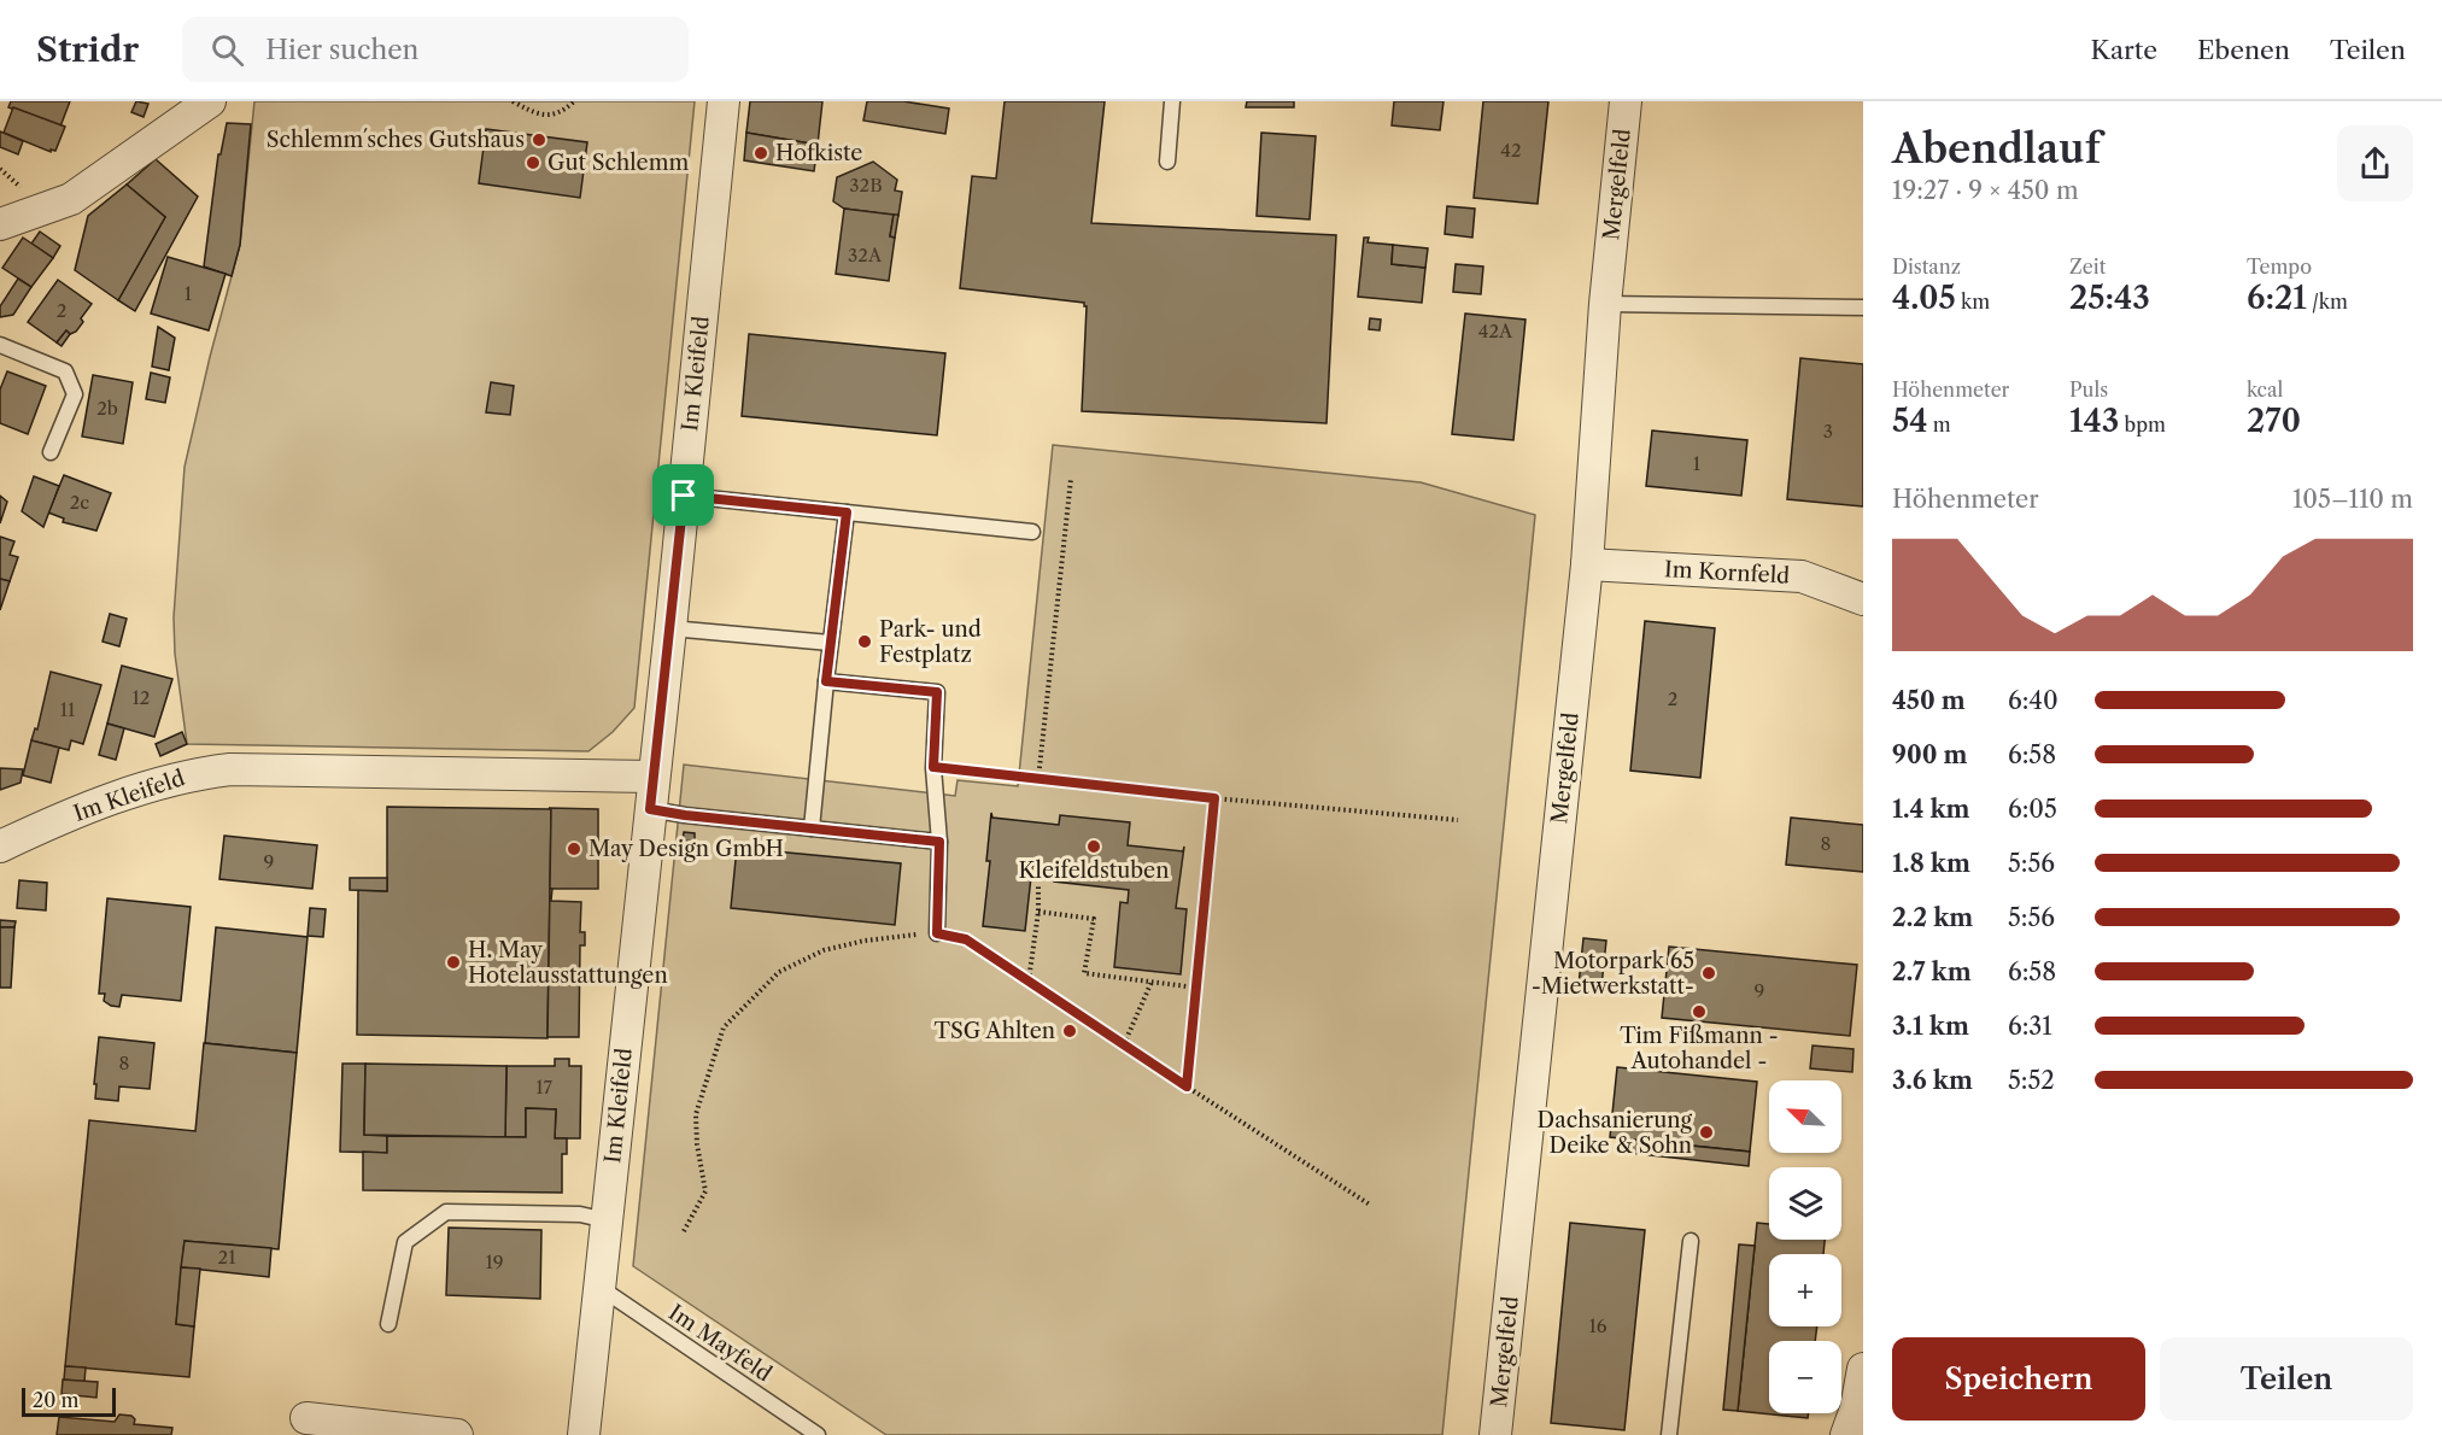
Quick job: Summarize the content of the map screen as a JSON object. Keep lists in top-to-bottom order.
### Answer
{
  "streets": {
    "street": ["Mergelfeld", "Im Kleifeld", "Im Kornfeld"],
    "lane": ["Im Mayfeld"]
  },
  "crossings": [
    ["Mergelfeld", "Im Kornfeld"],
    ["Im Kleifeld", "Im Mayfeld"]
  ],
  "places": [
    "Schlemm´sches Gutshaus",
    "Hofkiste",
    "Gut Schlemm",
    "Park- und Festplatz",
    "Kleifeldstuben",
    "May Design GmbH",
    "H. May Hotelausstattungen",
    "Motorpark 65 -Mietwerkstatt-",
    "Tim Fißmann - Autohandel -",
    "TSG Ahlten",
    "Dachsanierung Deike & Sohn"
  ],
  "house_numbers": [
    "42",
    "32B",
    "32A",
    "1",
    "2",
    "42A",
    "2b",
    "3",
    "1",
    "2c",
    "12",
    "2",
    "11",
    "8",
    "9",
    "9",
    "8",
    "17",
    "21",
    "19",
    "16"
  ],
  "scale_bar": "20 m",
  "north": "top left",
  "page": {
    "header": "Stridr",
    "search": "Hier suchen",
    "nav": ["Karte", "Ebenen", "Teilen"],
    "heading": ["Abendlauf", "19:27 · 9 × 450 m"],
    "stats": [
      ["Distanz", "4.05 km"],
      ["Zeit", "25:43"],
      ["Tempo", "6:21 /km"],
      ["Höhenmeter", "54 m"],
      ["Puls", "143 bpm"],
      ["kcal", "270"]
    ],
    "chart": ["Höhenmeter", "105–110 m"],
    "list": [
      {
        "name": "450 m",
        "note": "6:40"
      },
      {
        "name": "900 m",
        "note": "6:58"
      },
      {
        "name": "1.4 km",
        "note": "6:05"
      },
      {
        "name": "1.8 km",
        "note": "5:56"
      },
      {
        "name": "2.2 km",
        "note": "5:56"
      },
      {
        "name": "2.7 km",
        "note": "6:58"
      },
      {
        "name": "3.1 km",
        "note": "6:31"
      },
      {
        "name": "3.6 km",
        "note": "5:52"
      }
    ],
    "map_buttons": ["+", "−"],
    "buttons": ["Speichern", "Teilen"],
    "scale": "20 m"
  }
}
